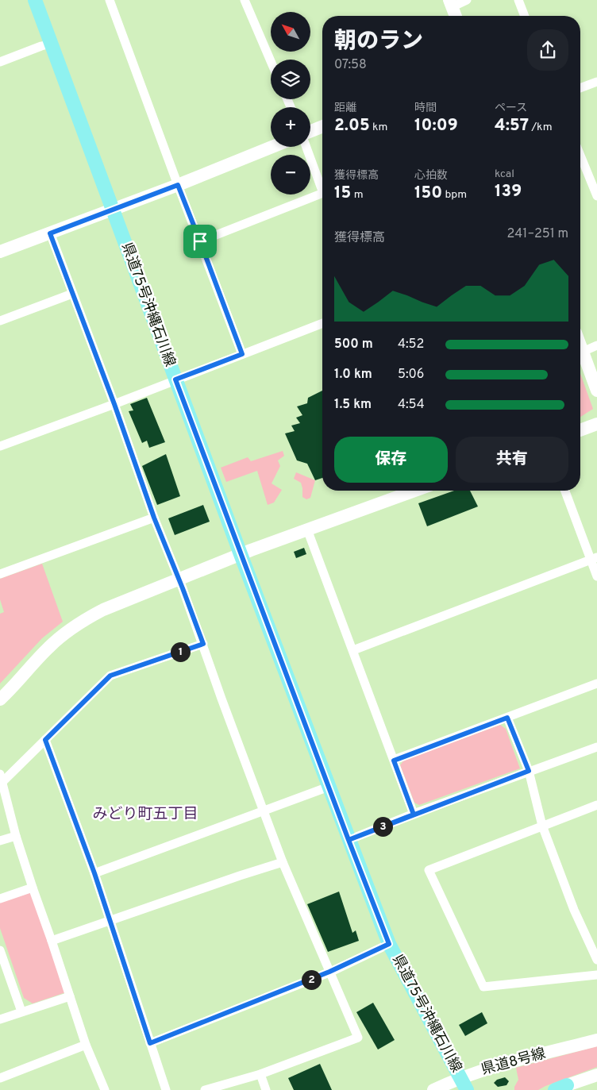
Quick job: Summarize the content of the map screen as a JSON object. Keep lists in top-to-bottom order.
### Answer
{
  "streets": {
    "main road": ["県道75号沖縄石川線"],
    "street": ["県道8号線"]
  },
  "crossings": [
    ["県道75号沖縄石川線", "県道8号線"]
  ],
  "districts": ["みどり町五丁目"],
  "north": "top left",
  "page": {
    "map_buttons": ["+", "−"],
    "heading": ["朝のラン", "07:58"],
    "stats": [
      ["距離", "2.05 km"],
      ["時間", "10:09"],
      ["ペース", "4:57 /km"],
      ["獲得標高", "15 m"],
      ["心拍数", "150 bpm"],
      ["kcal", "139"]
    ],
    "chart": ["獲得標高", "241–251 m"],
    "list": [
      {
        "name": "500 m",
        "note": "4:52"
      },
      {
        "name": "1.0 km",
        "note": "5:06"
      },
      {
        "name": "1.5 km",
        "note": "4:54"
      }
    ],
    "buttons": ["保存", "共有"],
    "pins": ["1", "3", "2"]
  }
}
